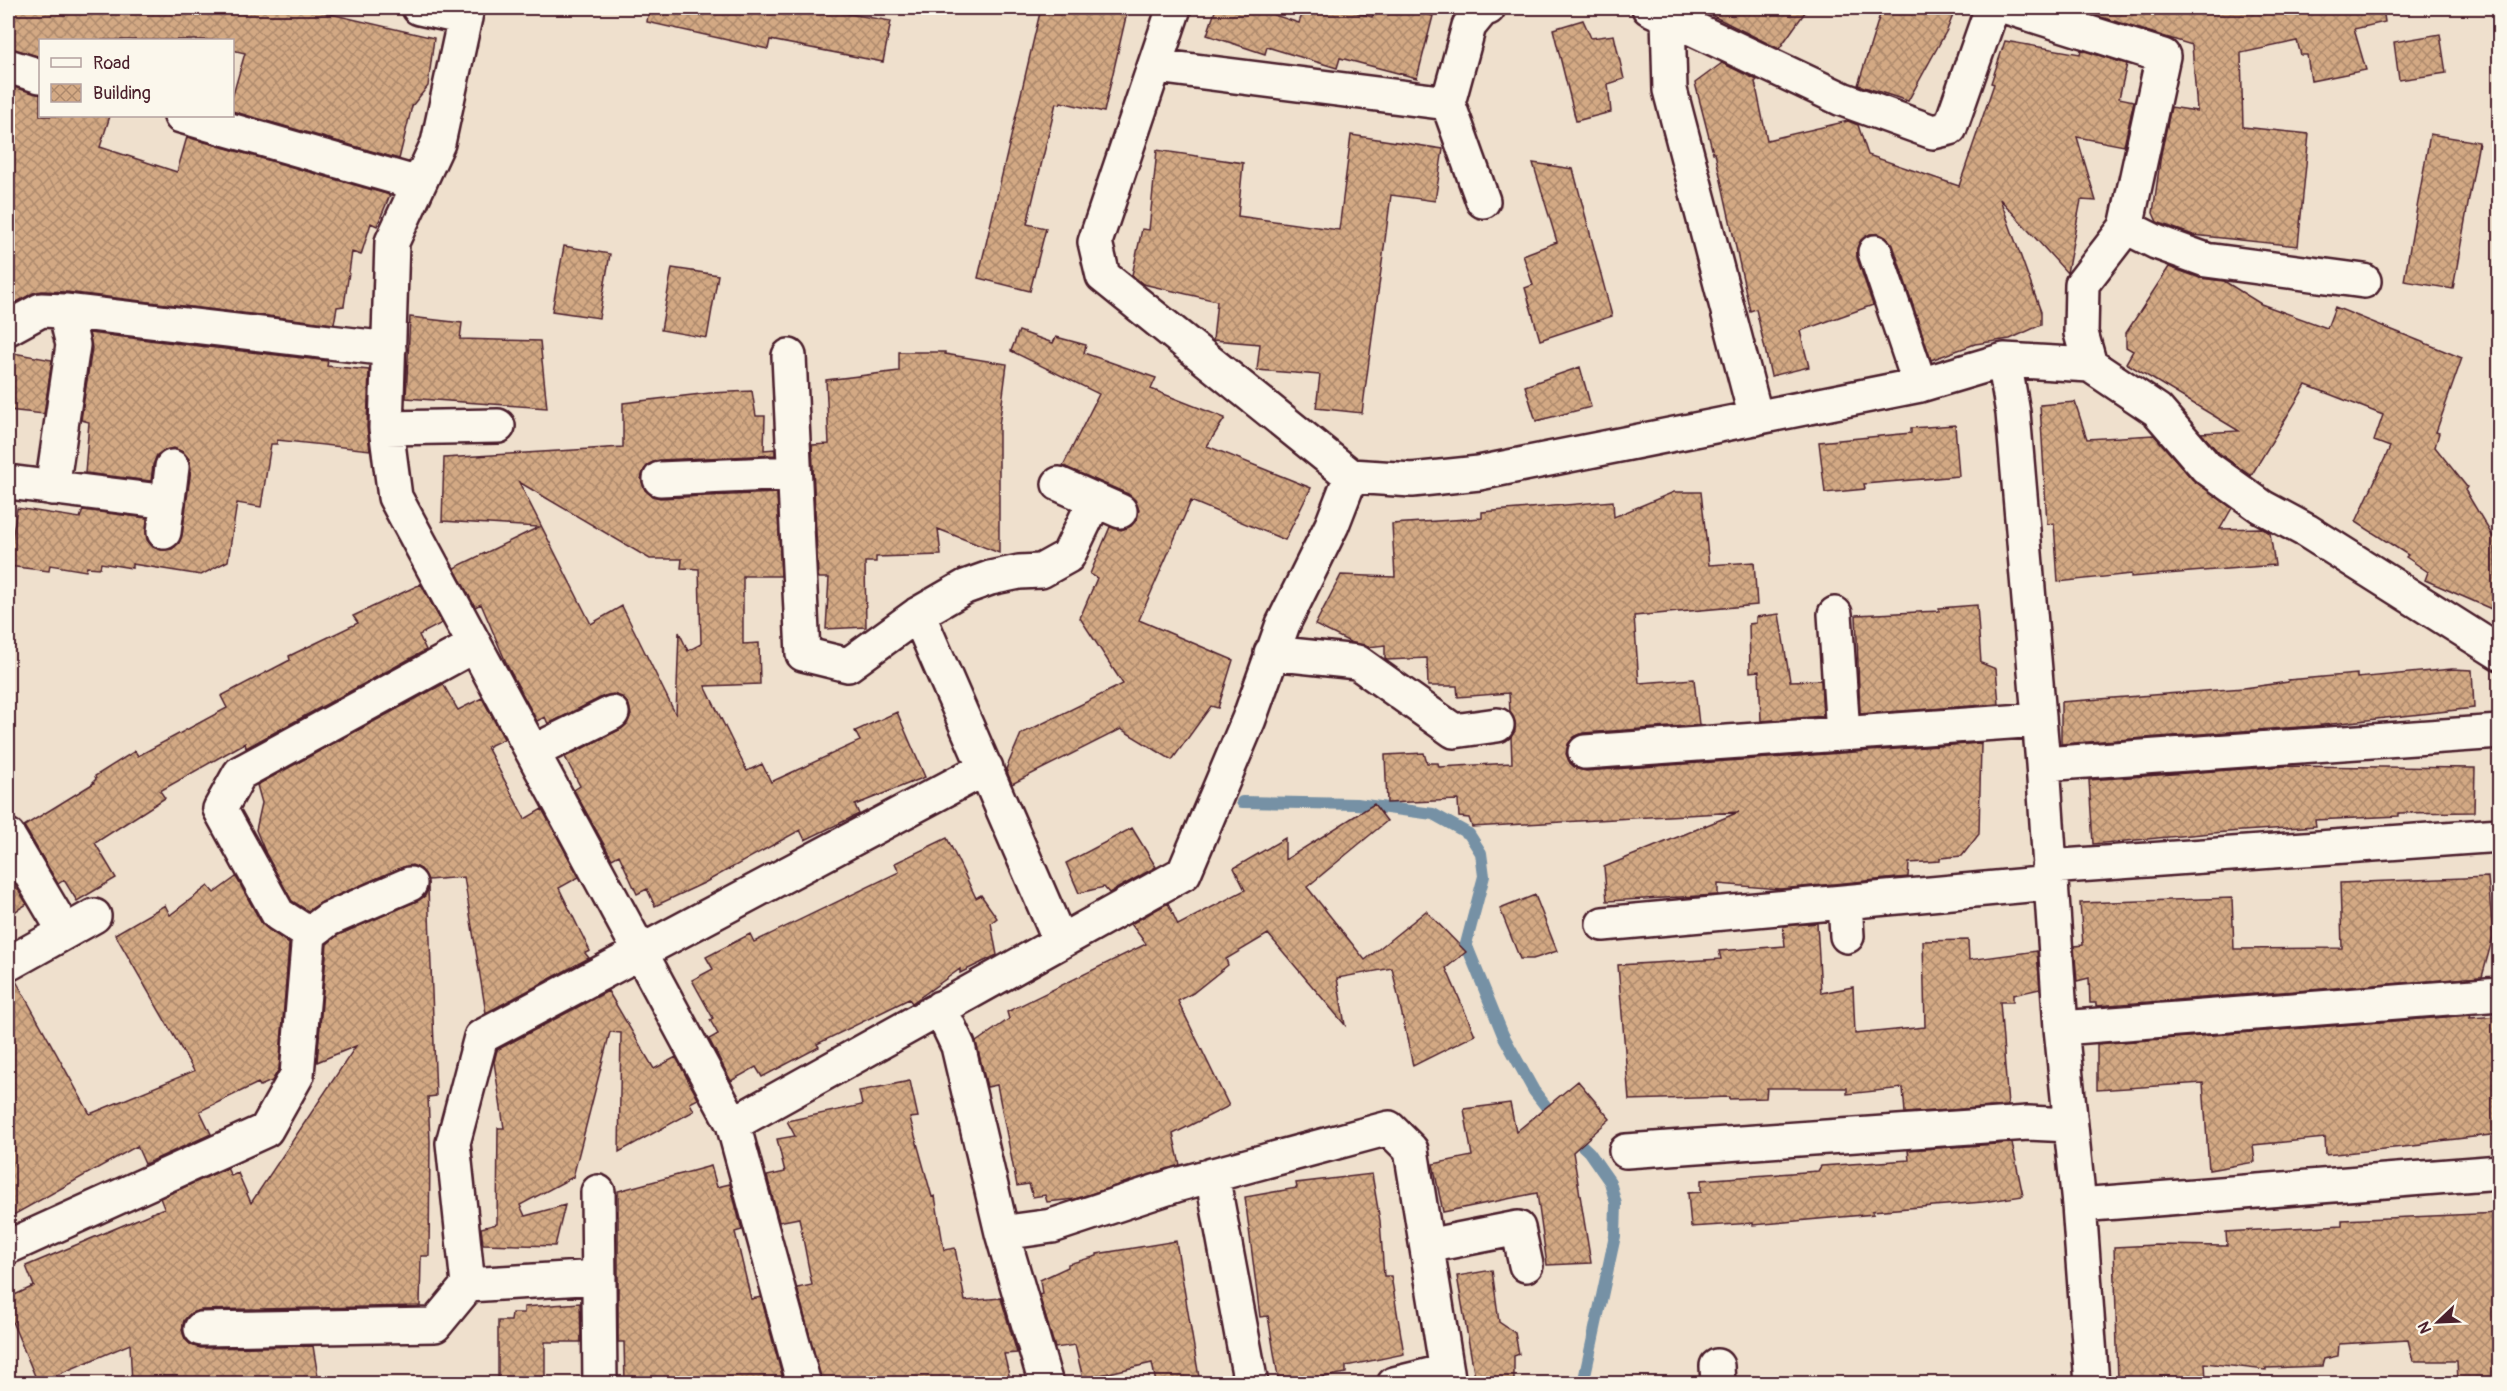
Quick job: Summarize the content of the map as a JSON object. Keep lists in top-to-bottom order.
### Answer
{
  "legend": ["Road", "Building"],
  "north": "bottom left"
}
